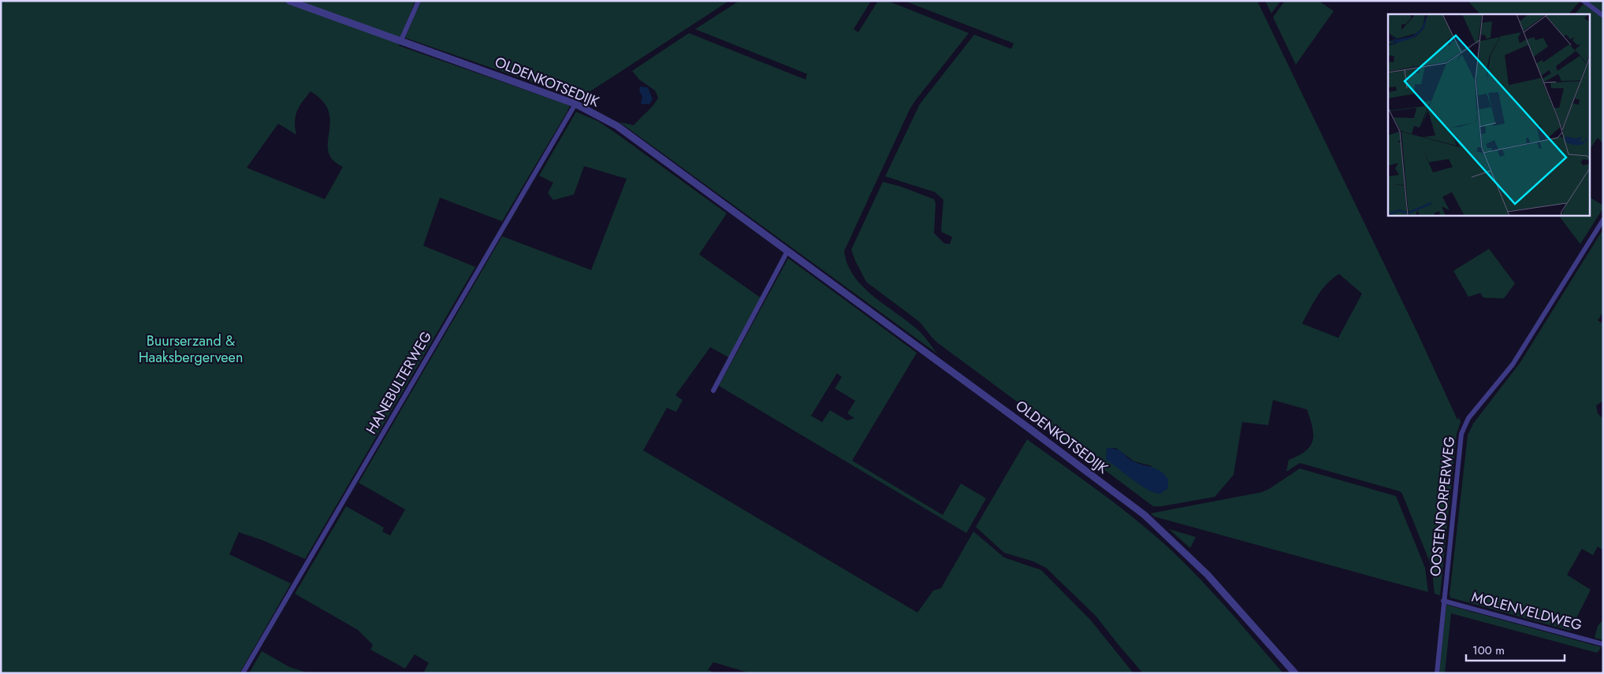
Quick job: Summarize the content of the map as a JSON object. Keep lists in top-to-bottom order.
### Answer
{
  "streets": {
    "street": [
      "OLDENKOTSEDIJK",
      "HANEBULTERWEG",
      "OOSTENDORPERWEG",
      "MOLENVELDWEG"
    ]
  },
  "crossings": [
    ["OLDENKOTSEDIJK", "HANEBULTERWEG"],
    ["OOSTENDORPERWEG", "MOLENVELDWEG"]
  ],
  "parks": ["Buurserzand & Haaksbergerveen"],
  "scale_bar": "100 m"
}
